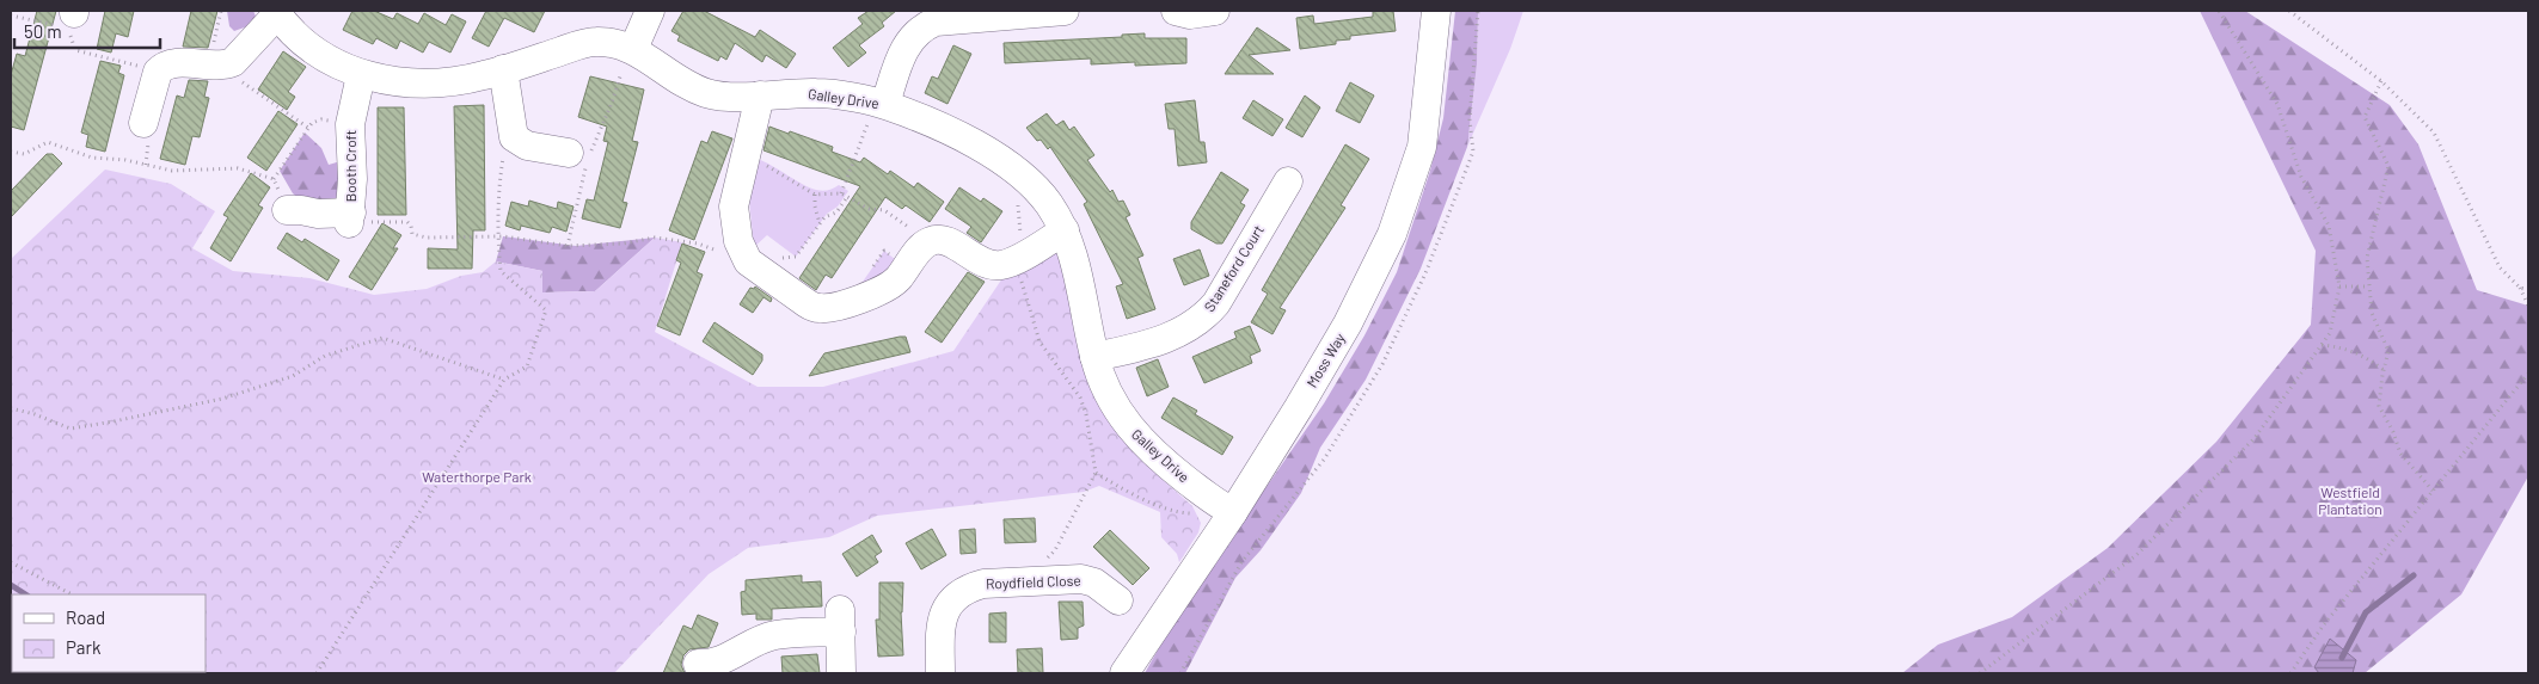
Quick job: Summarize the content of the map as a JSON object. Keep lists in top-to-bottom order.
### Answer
{
  "streets": {
    "street": [
      "Galley Drive",
      "Booth Croft",
      "Staneford Court",
      "Moss Way",
      "Roydfield Close"
    ]
  },
  "crossings": [
    ["Galley Drive", "Booth Croft"],
    ["Galley Drive", "Staneford Court"],
    ["Galley Drive", "Moss Way"]
  ],
  "parks": ["Waterthorpe Park", "Westfield Plantation"],
  "legend": ["Road", "Park"],
  "scale_bar": "50 m"
}
